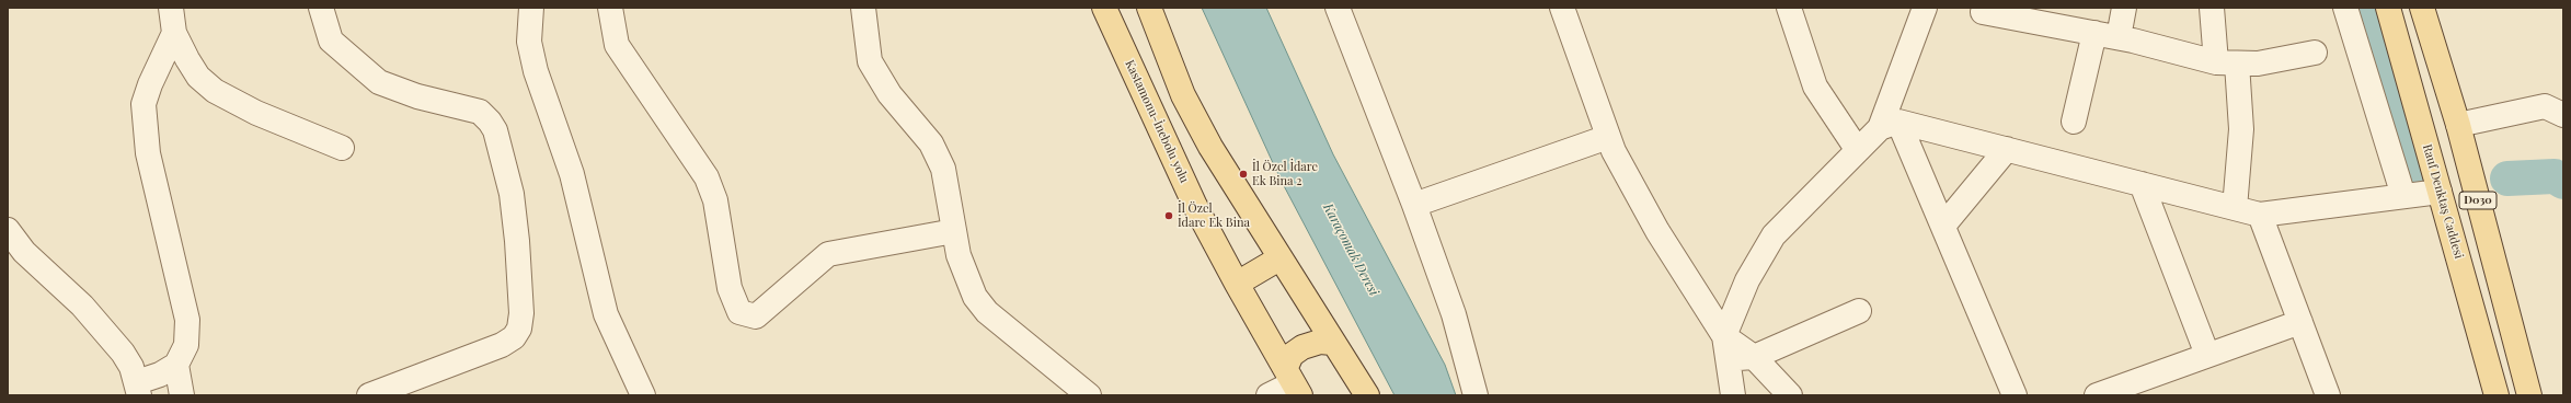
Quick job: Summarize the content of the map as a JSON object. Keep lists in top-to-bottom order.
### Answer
{
  "streets": {
    "main road": ["Kastamonu-İnebolu yolu", "D030", "Rauf Denktaş Caddesi"]
  },
  "water": ["Karaçomak Deresi"],
  "places": ["İl Özel İdare Ek Bina 2", "İl Özel İdare Ek Bina"]
}
